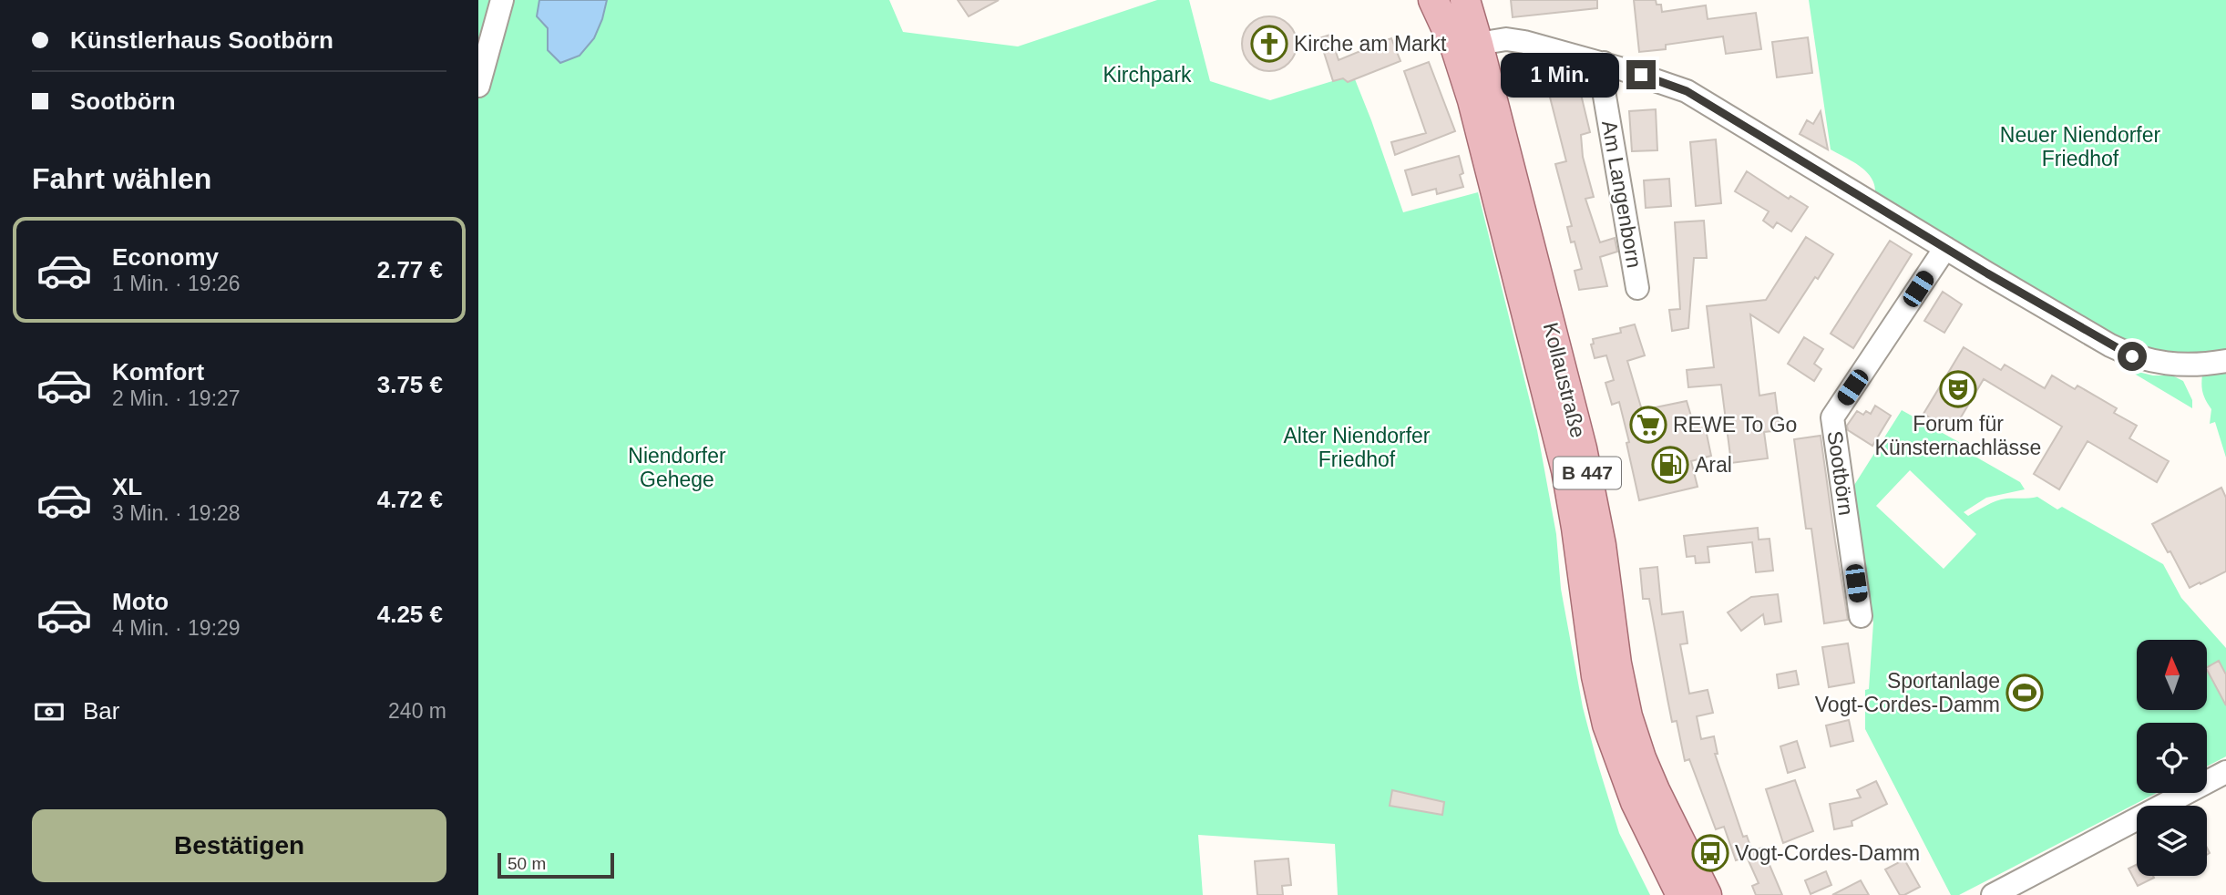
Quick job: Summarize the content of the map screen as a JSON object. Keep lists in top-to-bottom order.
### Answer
{
  "streets": {
    "main road": ["Kollaustraße", "B 447"],
    "street": ["Am Langenborn", "Sootbörn"]
  },
  "crossings": [
    ["Kollaustraße", "B 447"]
  ],
  "parks": [
    "Kirchpark",
    "Neuer Niendorfer Friedhof",
    "Alter Niendorfer Friedhof",
    "Niendorfer Gehege"
  ],
  "places": {
    "church": ["Kirche am Markt"],
    "theatre": ["Forum für Künsternachlässe"],
    "supermarket": ["REWE To Go"],
    "fuel station": ["Aral"],
    "sports": ["Sportanlage Vogt-Cordes-Damm"],
    "bus stop": ["Vogt-Cordes-Damm"]
  },
  "scale_bar": "50 m",
  "north": "top",
  "page": {
    "banner": ["Künstlerhaus Sootbörn", "Sootbörn"],
    "bubble": "1 Min.",
    "heading": "Fahrt wählen",
    "list": [
      {
        "name": "Economy",
        "note": "1 Min. · 19:26",
        "value": "2.77 €"
      },
      {
        "name": "Komfort",
        "note": "2 Min. · 19:27",
        "value": "3.75 €"
      },
      {
        "name": "XL",
        "note": "3 Min. · 19:28",
        "value": "4.72 €"
      },
      {
        "name": "Moto",
        "note": "4 Min. · 19:29",
        "value": "4.25 €"
      }
    ],
    "pay": ["Bar", "240 m"],
    "buttons": "Bestätigen",
    "scale": "50 m"
  }
}
